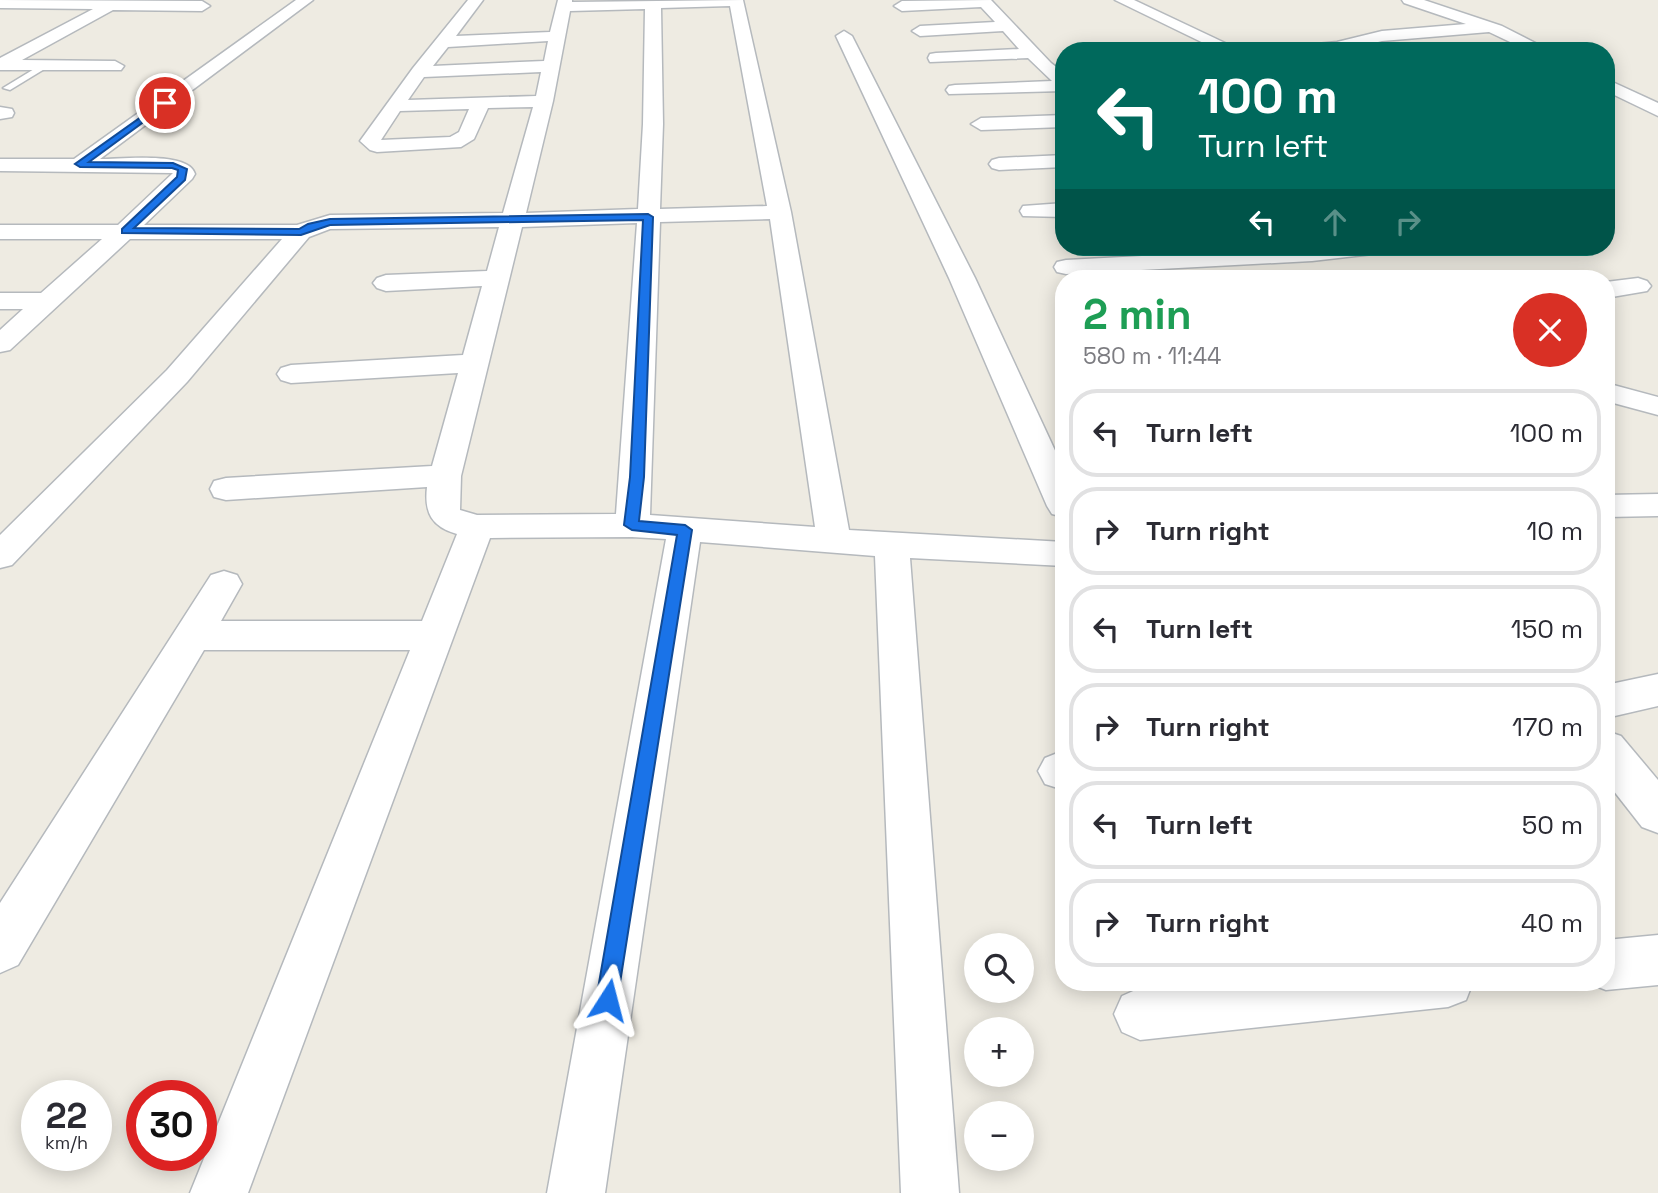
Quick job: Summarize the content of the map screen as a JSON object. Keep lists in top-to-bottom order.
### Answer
{
  "page": {
    "turn": ["100 m", "Turn left"],
    "heading": ["2 min", "580 m · 11:44"],
    "list": [
      {
        "name": "Turn left",
        "value": "100 m"
      },
      {
        "name": "Turn right",
        "value": "10 m"
      },
      {
        "name": "Turn left",
        "value": "150 m"
      },
      {
        "name": "Turn right",
        "value": "170 m"
      },
      {
        "name": "Turn left",
        "value": "50 m"
      },
      {
        "name": "Turn right",
        "value": "40 m"
      }
    ],
    "map_buttons": ["+", "−"],
    "speed": "22 km/h",
    "limit": "30"
  }
}
